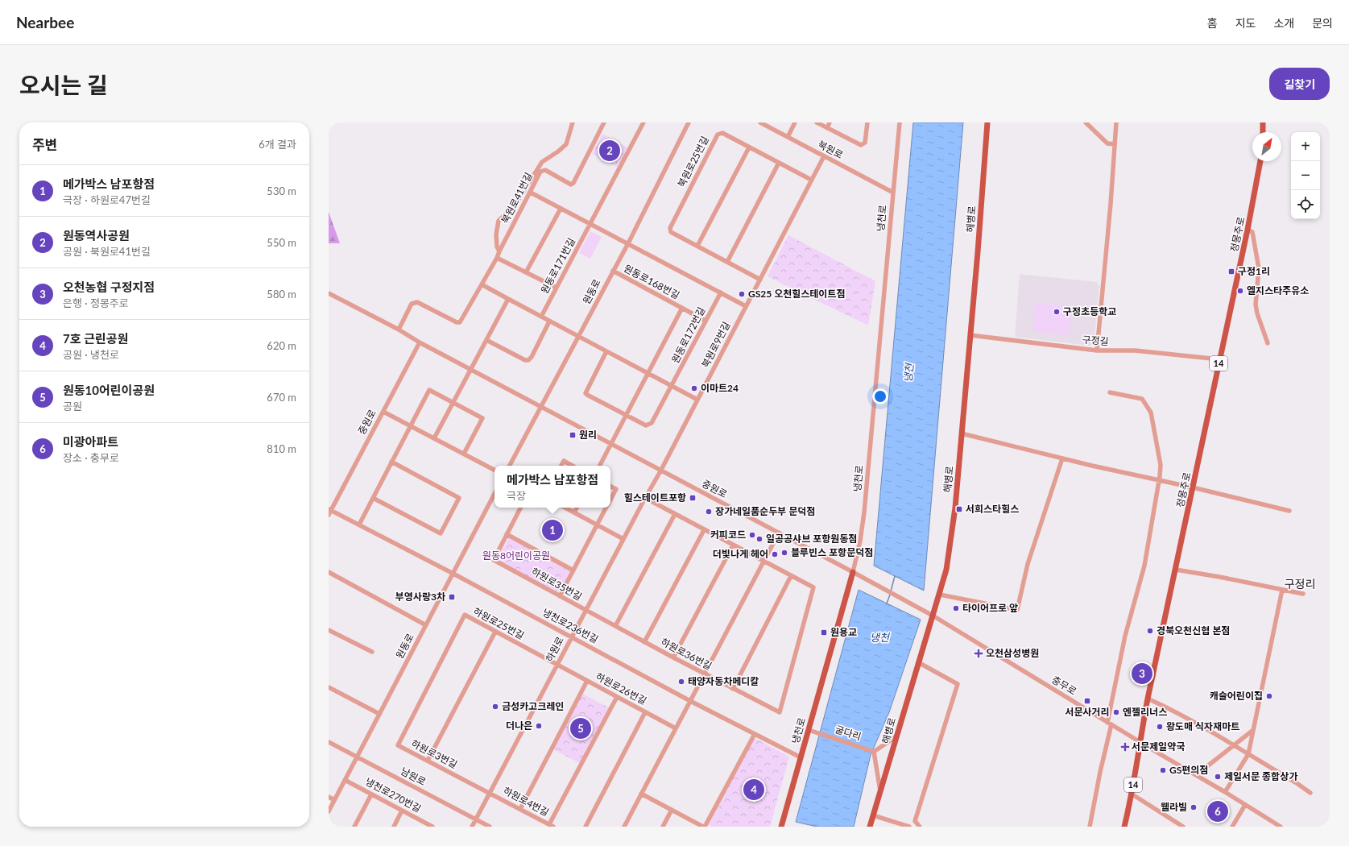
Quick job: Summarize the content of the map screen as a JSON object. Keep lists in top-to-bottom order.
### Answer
{
  "streets": {
    "main road": [
      "냉천로",
      "해병로",
      "정몽주로",
      "14"
    ],
    "street": [
      "북원로",
      "북원로25번길",
      "북원로41번길",
      "원동로171번길",
      "원동로168번길",
      "원동로",
      "원동로172번길",
      "구정길",
      "북원로9번길",
      "중원로",
      "하원로35번길",
      "하원로25번길",
      "냉천로236번길",
      "하원로",
      "하원로36번길",
      "충무로",
      "하원로26번길",
      "굴다리",
      "하원로3번길",
      "남원로",
      "냉천로270번길",
      "하원로4번길"
    ]
  },
  "crossings": [
    ["북원로", "냉천로"],
    ["북원로", "북원로9번길"],
    ["북원로25번길", "북원로9번길"],
    ["북원로41번길", "중원로"],
    ["냉천로", "중원로"],
    ["냉천로", "냉천로236번길"],
    ["냉천로", "굴다리"],
    ["해병로", "구정길"],
    ["해병로", "충무로"],
    ["정몽주로", "구정길"],
    ["정몽주로", "충무로"],
    ["원동로168번길", "원동로"],
    ["원동로168번길", "원동로172번길"],
    ["원동로168번길", "중원로"],
    ["원동로", "중원로"],
    ["원동로", "냉천로236번길"],
    ["원동로", "남원로"],
    ["원동로", "냉천로270번길"],
    ["북원로9번길", "중원로"],
    ["북원로9번길", "하원로"],
    ["중원로", "냉천로236번길"],
    ["중원로", "하원로"],
    ["중원로", "충무로"],
    ["하원로35번길", "하원로"],
    ["하원로35번길", "하원로36번길"],
    ["하원로25번길", "하원로"],
    ["하원로25번길", "하원로26번길"],
    ["하원로25번길", "하원로3번길"],
    ["냉천로236번길", "하원로"],
    ["하원로", "하원로36번길"],
    ["하원로", "하원로26번길"],
    ["하원로", "하원로3번길"],
    ["하원로", "남원로"],
    ["하원로", "하원로4번길"],
    ["하원로3번길", "하원로4번길"]
  ],
  "districts": ["구정리"],
  "water": ["냉천"],
  "parks": ["원동8어린이공원"],
  "places": {
    "transit": [
      "구정1리",
      "원리",
      "힐스테이트포항",
      "서희스타힐스",
      "부영사랑3차",
      "원용교",
      "서문사거리"
    ],
    "other": [
      "엘지스타주유소",
      "GS25 오천힐스테이트점",
      "구정초등학교",
      "이마트24",
      "장가네일품순두부 문덕점",
      "커피코드",
      "일공공샤브 포항원동점",
      "블루빈스 포항문덕점",
      "더빛나게 헤어",
      "타이어프로 앞",
      "경북오천신협 본점",
      "태양자동차메디칼",
      "캐슬어린이집",
      "금성카고크레인",
      "엔젤리너스",
      "더나은",
      "왕도매 식자재마트",
      "GS편의점",
      "제일서문 종합상가",
      "웰라빌"
    ],
    "health": ["오천삼성병원", "서문제일약국"]
  },
  "north": "top right",
  "page": {
    "header": "Nearbee",
    "nav": [
      "홈",
      "지도",
      "소개",
      "문의"
    ],
    "title": "오시는 길",
    "buttons": "길찾기",
    "heading": ["주변", "6개 결과"],
    "map_buttons": ["+", "−"],
    "pins": [
      "2",
      "1",
      "3",
      "5",
      "4",
      "6"
    ],
    "list": [
      {
        "mark": "1",
        "name": "메가박스 남포항점",
        "note": "극장 · 하원로47번길",
        "value": "530 m"
      },
      {
        "mark": "2",
        "name": "원동역사공원",
        "note": "공원 · 북원로41번길",
        "value": "550 m"
      },
      {
        "mark": "3",
        "name": "오천농협 구정지점",
        "note": "은행 · 정몽주로",
        "value": "580 m"
      },
      {
        "mark": "4",
        "name": "7호 근린공원",
        "note": "공원 · 냉천로",
        "value": "620 m"
      },
      {
        "mark": "5",
        "name": "원동10어린이공원",
        "note": "공원",
        "value": "670 m"
      },
      {
        "mark": "6",
        "name": "미광아파트",
        "note": "장소 · 충무로",
        "value": "810 m"
      }
    ],
    "popup": ["메가박스 남포항점", "극장"]
  }
}
